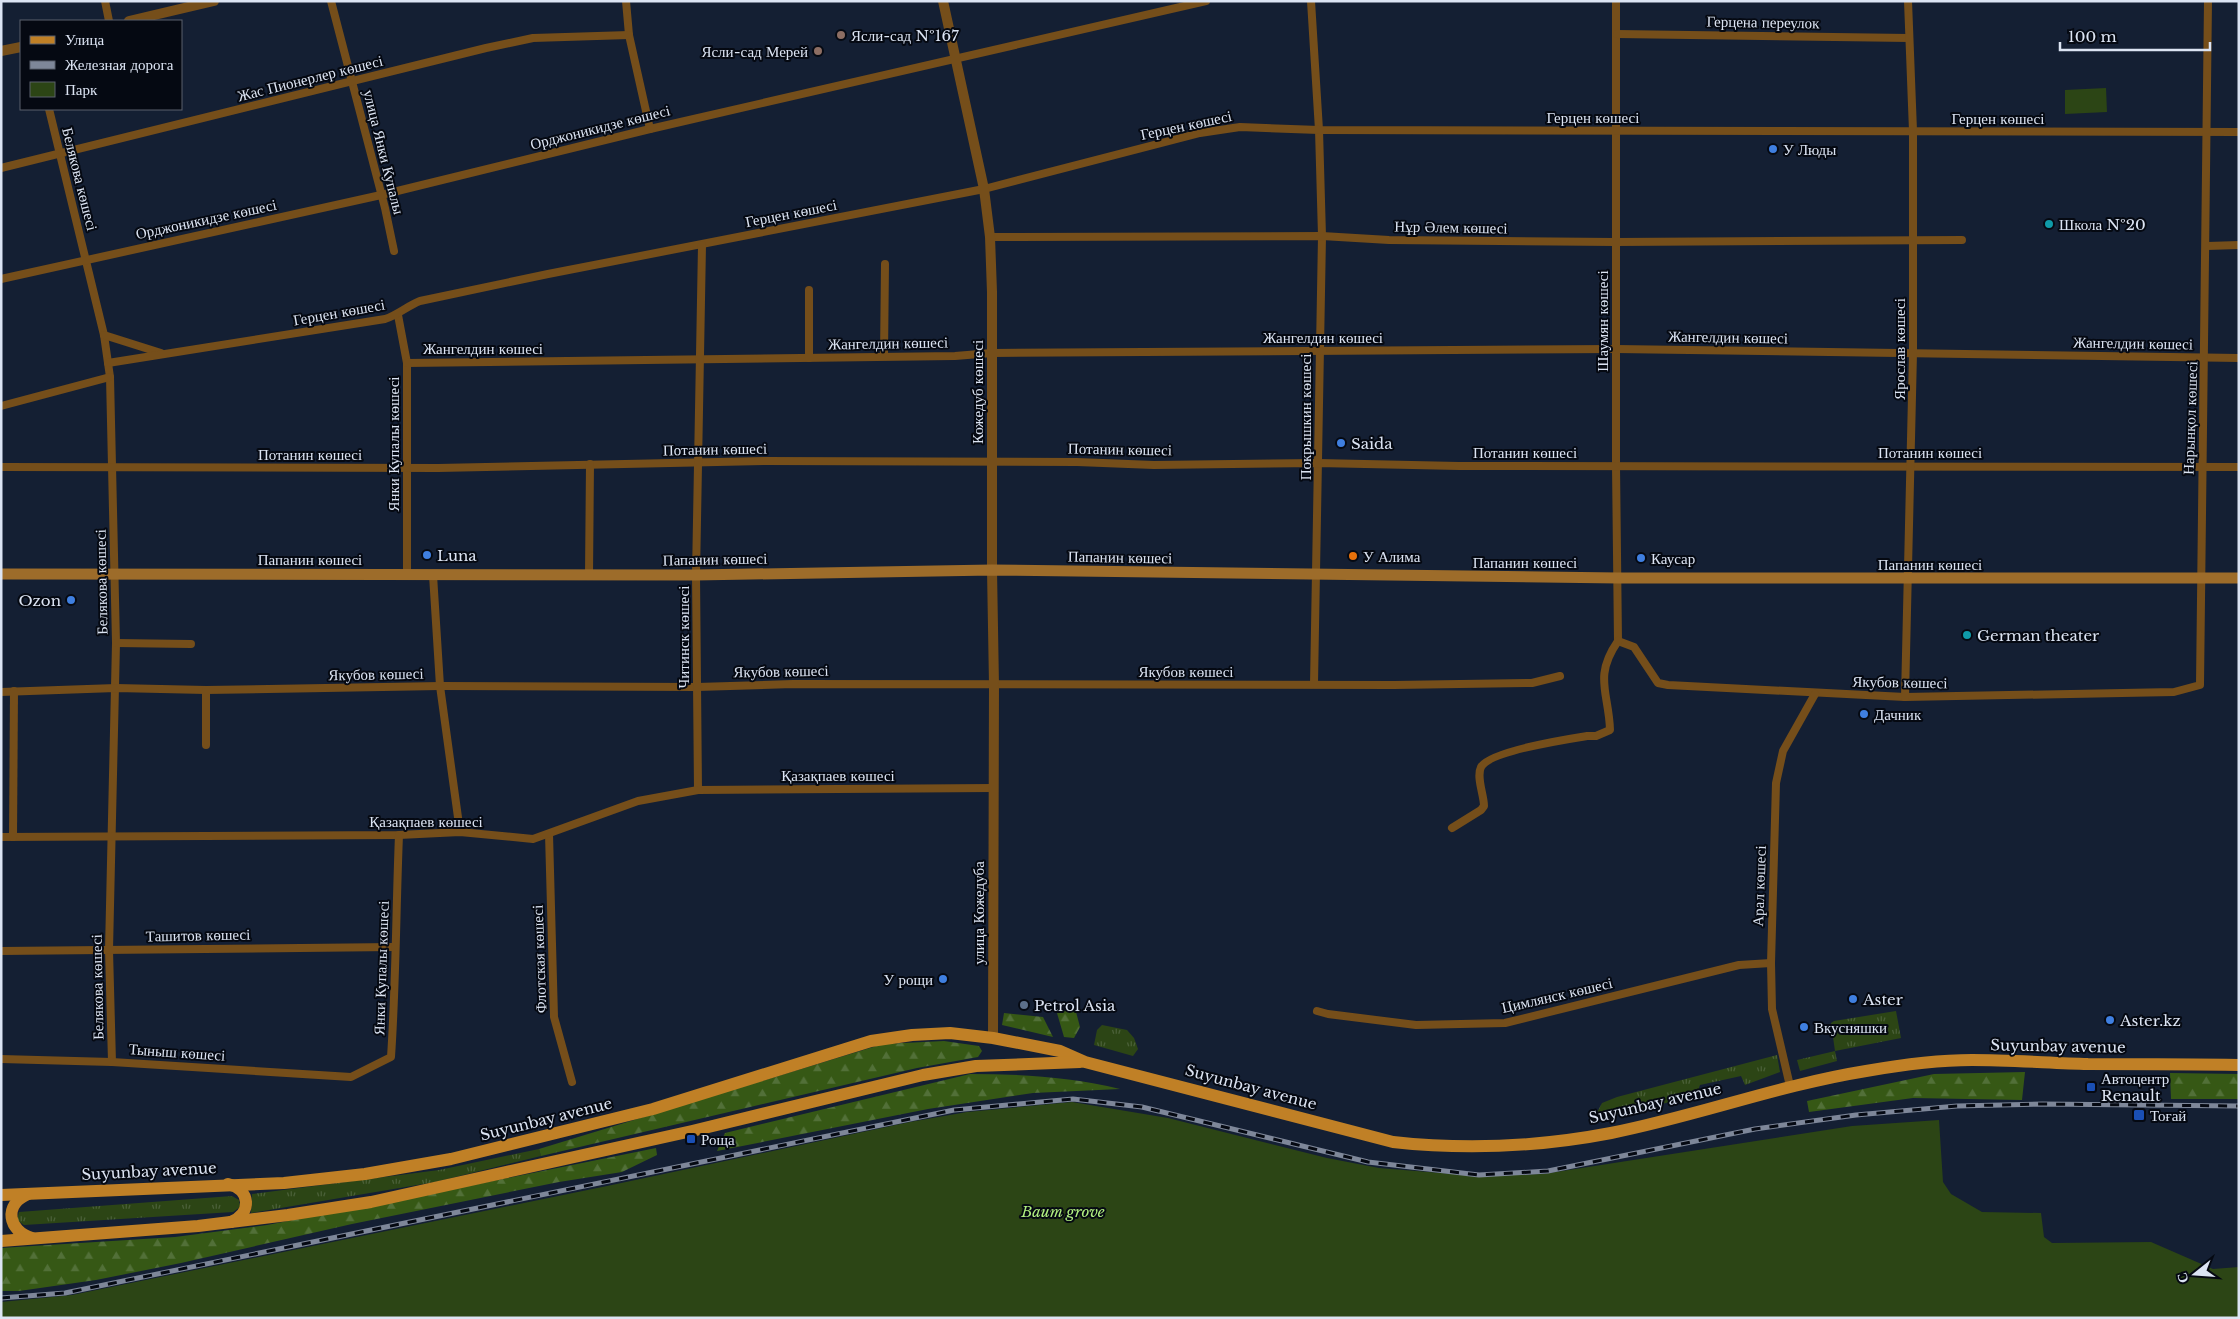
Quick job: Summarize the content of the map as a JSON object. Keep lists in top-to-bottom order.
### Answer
{
  "streets": {
    "main road": ["Папанин көшесі", "Suyunbay avenue"],
    "street": [
      "Герцена переулок",
      "Жас Пионерлер көшесі",
      "Герцен көшесі",
      "Орджоникидзе көшесі",
      "улица Янки Купалы",
      "Белякова көшесі",
      "Нұр Әлем көшесі",
      "Шаумян көшесі",
      "Жангелдин көшесі",
      "Ярослав көшесі",
      "Кожедуб көшесі",
      "Покрышкин көшесі",
      "Нарынқол көшесі",
      "Янки Купалы көшесі",
      "Потанин көшесі",
      "Читинск көшесі",
      "Якубов көшесі",
      "Қазақпаев көшесі",
      "Арал көшесі",
      "улица Кожедуба",
      "Ташитов көшесі",
      "Флотская көшесі",
      "Цимлянск көшесі",
      "Тыныш көшесі"
    ]
  },
  "crossings": [
    ["Герцена переулок", "Шаумян көшесі"],
    ["Герцена переулок", "Ярослав көшесі"],
    ["Жас Пионерлер көшесі", "улица Янки Купалы"],
    ["Жас Пионерлер көшесі", "Белякова көшесі"],
    ["Герцен көшесі", "Белякова көшесі"],
    ["Герцен көшесі", "Шаумян көшесі"],
    ["Герцен көшесі", "Ярослав көшесі"],
    ["Герцен көшесі", "Кожедуб көшесі"],
    ["Герцен көшесі", "Покрышкин көшесі"],
    ["Герцен көшесі", "Нарынқол көшесі"],
    ["Герцен көшесі", "Янки Купалы көшесі"],
    ["Герцен көшесі", "Читинск көшесі"],
    ["Орджоникидзе көшесі", "улица Янки Купалы"],
    ["Орджоникидзе көшесі", "Белякова көшесі"],
    ["Орджоникидзе көшесі", "Кожедуб көшесі"],
    ["Белякова көшесі", "Потанин көшесі"],
    ["Белякова көшесі", "Папанин көшесі"],
    ["Белякова көшесі", "Якубов көшесі"],
    ["Белякова көшесі", "Қазақпаев көшесі"],
    ["Белякова көшесі", "Ташитов көшесі"],
    ["Белякова көшесі", "Тыныш көшесі"],
    ["Нұр Әлем көшесі", "Шаумян көшесі"],
    ["Нұр Әлем көшесі", "Ярослав көшесі"],
    ["Нұр Әлем көшесі", "Кожедуб көшесі"],
    ["Нұр Әлем көшесі", "Покрышкин көшесі"],
    ["Шаумян көшесі", "Жангелдин көшесі"],
    ["Шаумян көшесі", "Потанин көшесі"],
    ["Шаумян көшесі", "Папанин көшесі"],
    ["Шаумян көшесі", "Якубов көшесі"],
    ["Жангелдин көшесі", "Ярослав көшесі"],
    ["Жангелдин көшесі", "Кожедуб көшесі"],
    ["Жангелдин көшесі", "Покрышкин көшесі"],
    ["Жангелдин көшесі", "Нарынқол көшесі"],
    ["Жангелдин көшесі", "Янки Купалы көшесі"],
    ["Жангелдин көшесі", "Читинск көшесі"],
    ["Ярослав көшесі", "Потанин көшесі"],
    ["Ярослав көшесі", "Папанин көшесі"],
    ["Ярослав көшесі", "Якубов көшесі"],
    ["Кожедуб көшесі", "Потанин көшесі"],
    ["Кожедуб көшесі", "Папанин көшесі"],
    ["Кожедуб көшесі", "Якубов көшесі"],
    ["Кожедуб көшесі", "Қазақпаев көшесі"],
    ["Кожедуб көшесі", "улица Кожедуба"],
    ["Покрышкин көшесі", "Потанин көшесі"],
    ["Покрышкин көшесі", "Папанин көшесі"],
    ["Покрышкин көшесі", "Якубов көшесі"],
    ["Нарынқол көшесі", "Потанин көшесі"],
    ["Нарынқол көшесі", "Папанин көшесі"],
    ["Нарынқол көшесі", "Якубов көшесі"],
    ["Янки Купалы көшесі", "Потанин көшесі"],
    ["Янки Купалы көшесі", "Папанин көшесі"],
    ["Янки Купалы көшесі", "Қазақпаев көшесі"],
    ["Янки Купалы көшесі", "Ташитов көшесі"],
    ["Янки Купалы көшесі", "Тыныш көшесі"],
    ["Потанин көшесі", "Читинск көшесі"],
    ["Папанин көшесі", "Читинск көшесі"],
    ["Читинск көшесі", "Якубов көшесі"],
    ["Читинск көшесі", "Қазақпаев көшесі"],
    ["Якубов көшесі", "Арал көшесі"],
    ["Қазақпаев көшесі", "улица Кожедуба"],
    ["Қазақпаев көшесі", "Флотская көшесі"],
    ["Арал көшесі", "Цимлянск көшесі"],
    ["Арал көшесі", "Suyunbay avenue"],
    ["улица Кожедуба", "Suyunbay avenue"]
  ],
  "parks": ["Baum grove"],
  "places": {
    "other": [
      "Ясли-сад №167",
      "Ясли-сад Мерей",
      "У Люды",
      "Школа №20",
      "Saida",
      "Luna",
      "У Алима",
      "Каусар",
      "Ozon",
      "German theater",
      "Дачник",
      "У рощи",
      "Aster",
      "Petrol Asia",
      "Aster.kz",
      "Вкусняшки"
    ],
    "transit": ["Автоцентр Renault", "Тоғай", "Роща"]
  },
  "legend": ["Улица", "Железная дорога", "Парк"],
  "scale_bar": "100 m",
  "north": "left"
}
